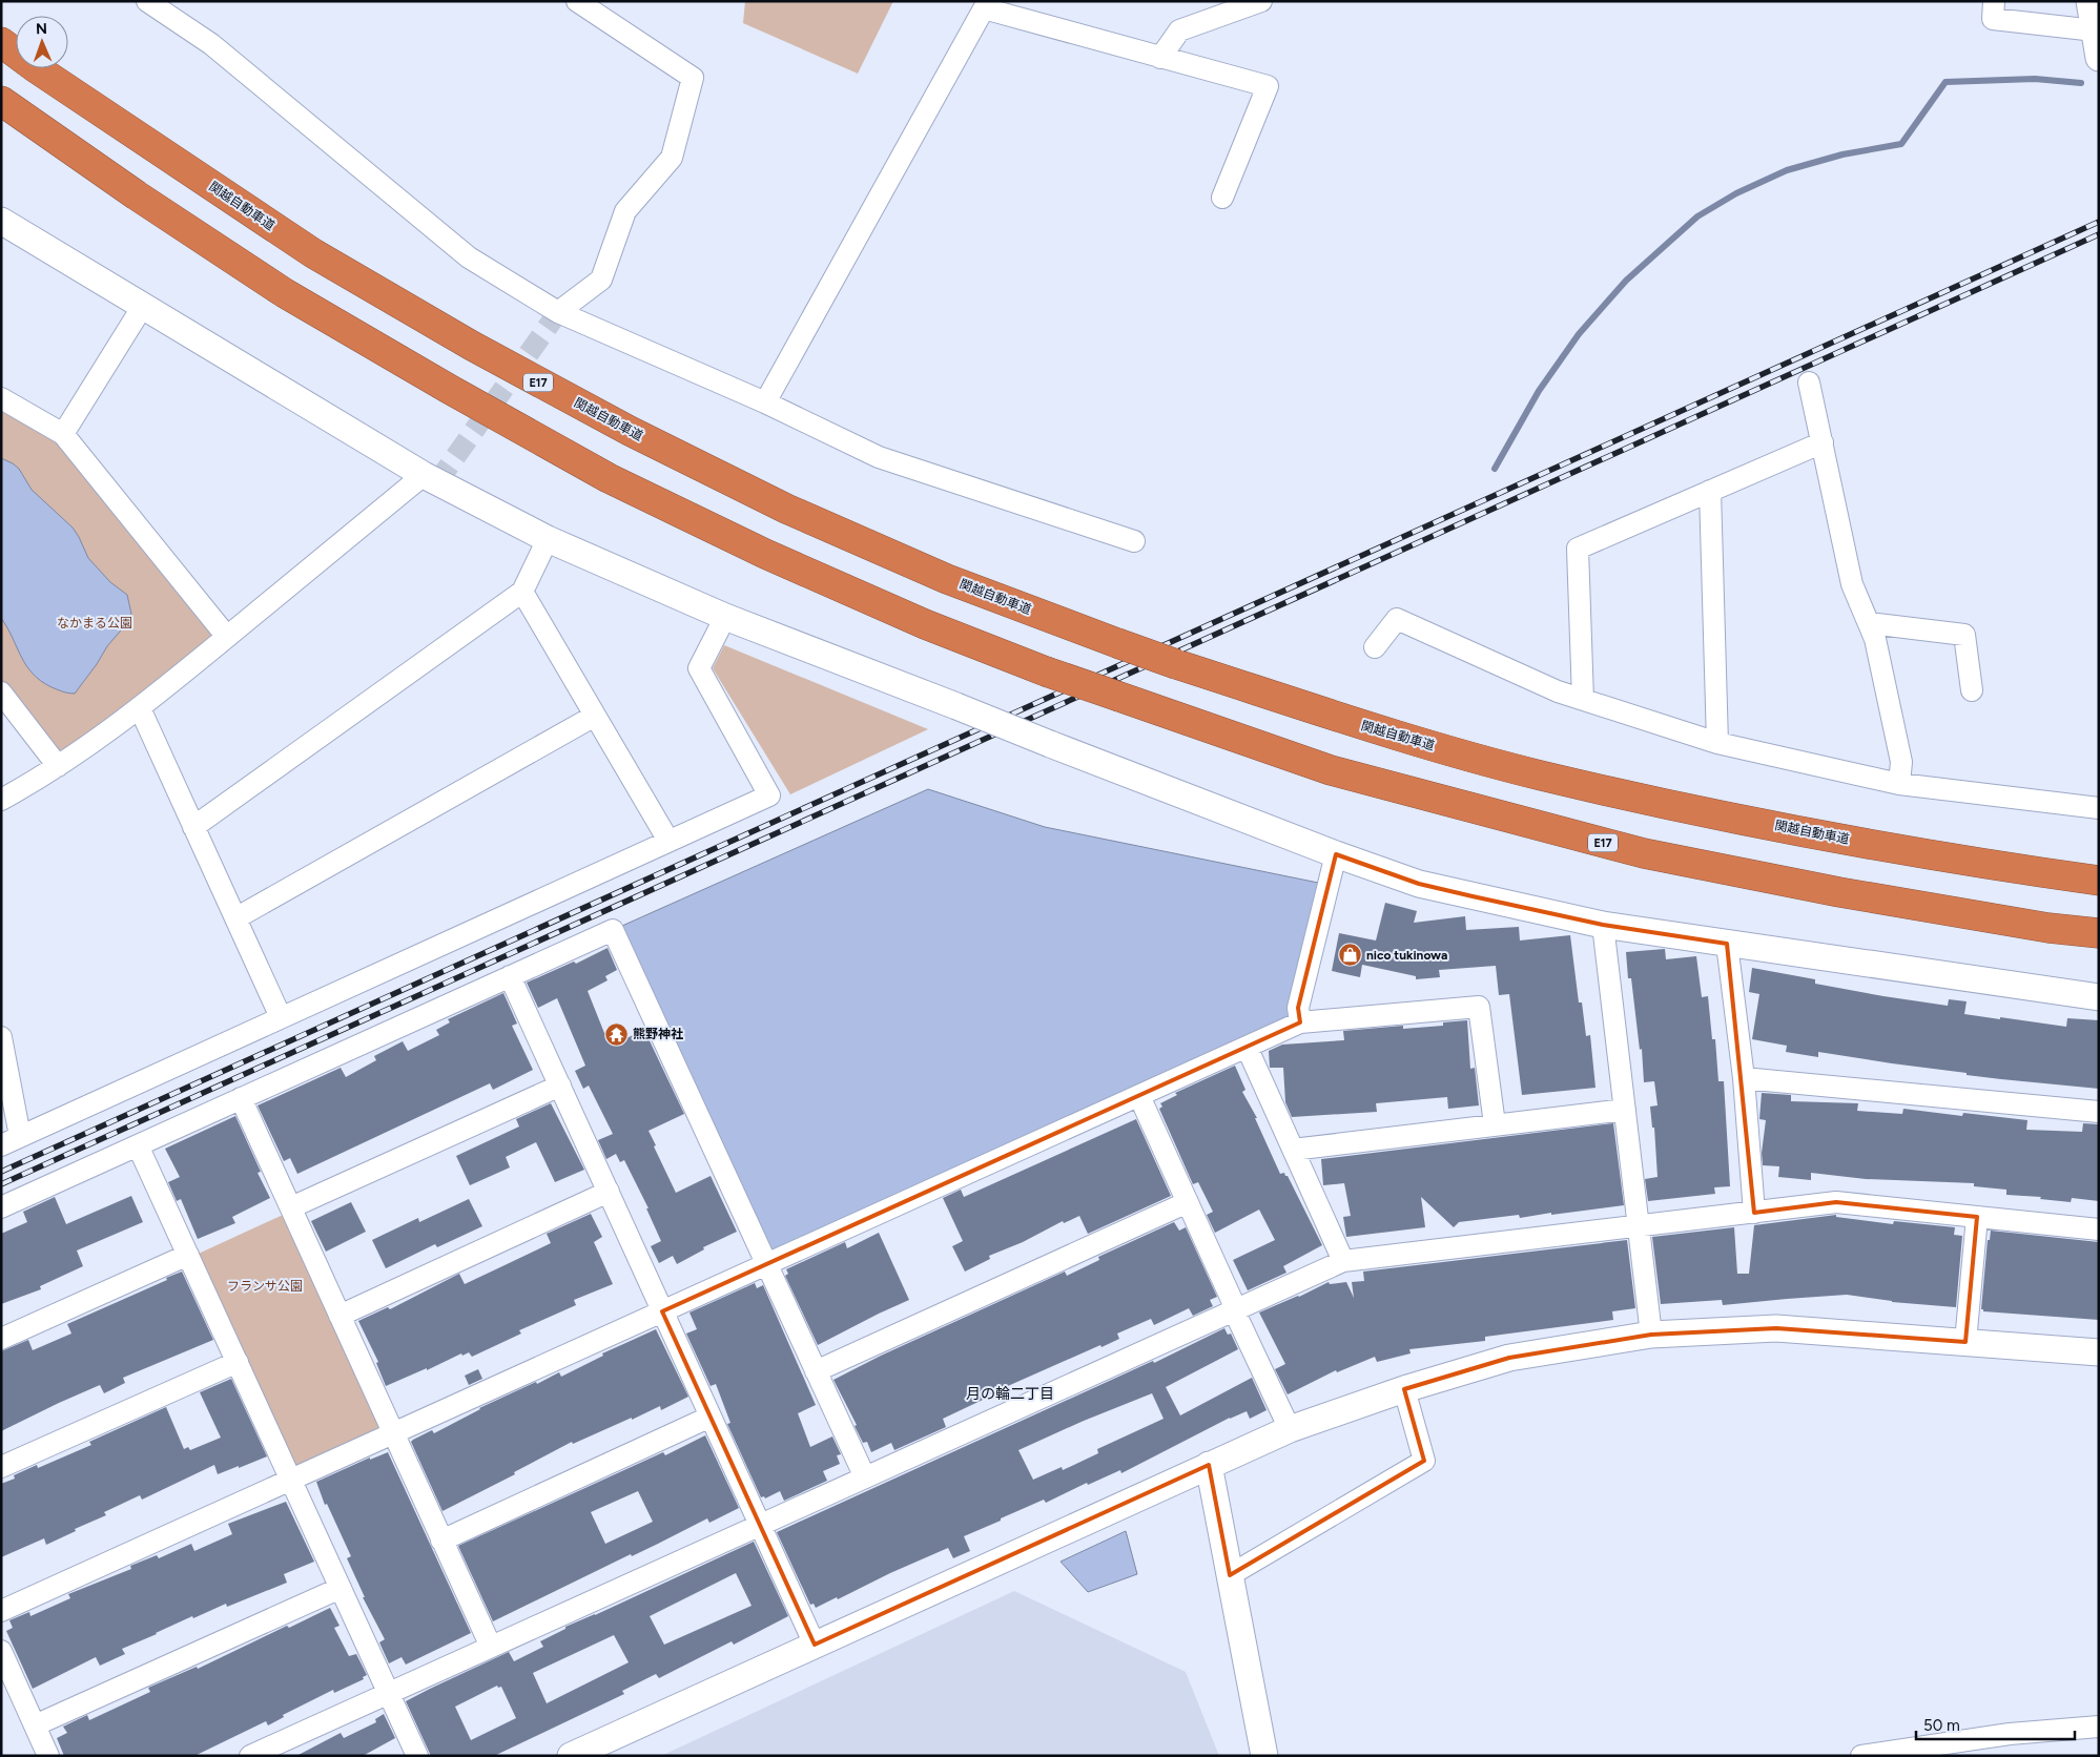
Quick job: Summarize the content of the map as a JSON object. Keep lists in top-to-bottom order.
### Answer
{
  "streets": {
    "highway": ["関越自動車道", "E17"]
  },
  "districts": ["月の輪二丁目"],
  "parks": ["なかまる公園", "フランサ公園"],
  "places": {
    "shop": ["nico tukinowa"],
    "temple": ["熊野神社"]
  },
  "scale_bar": "50 m",
  "north": "top"
}
